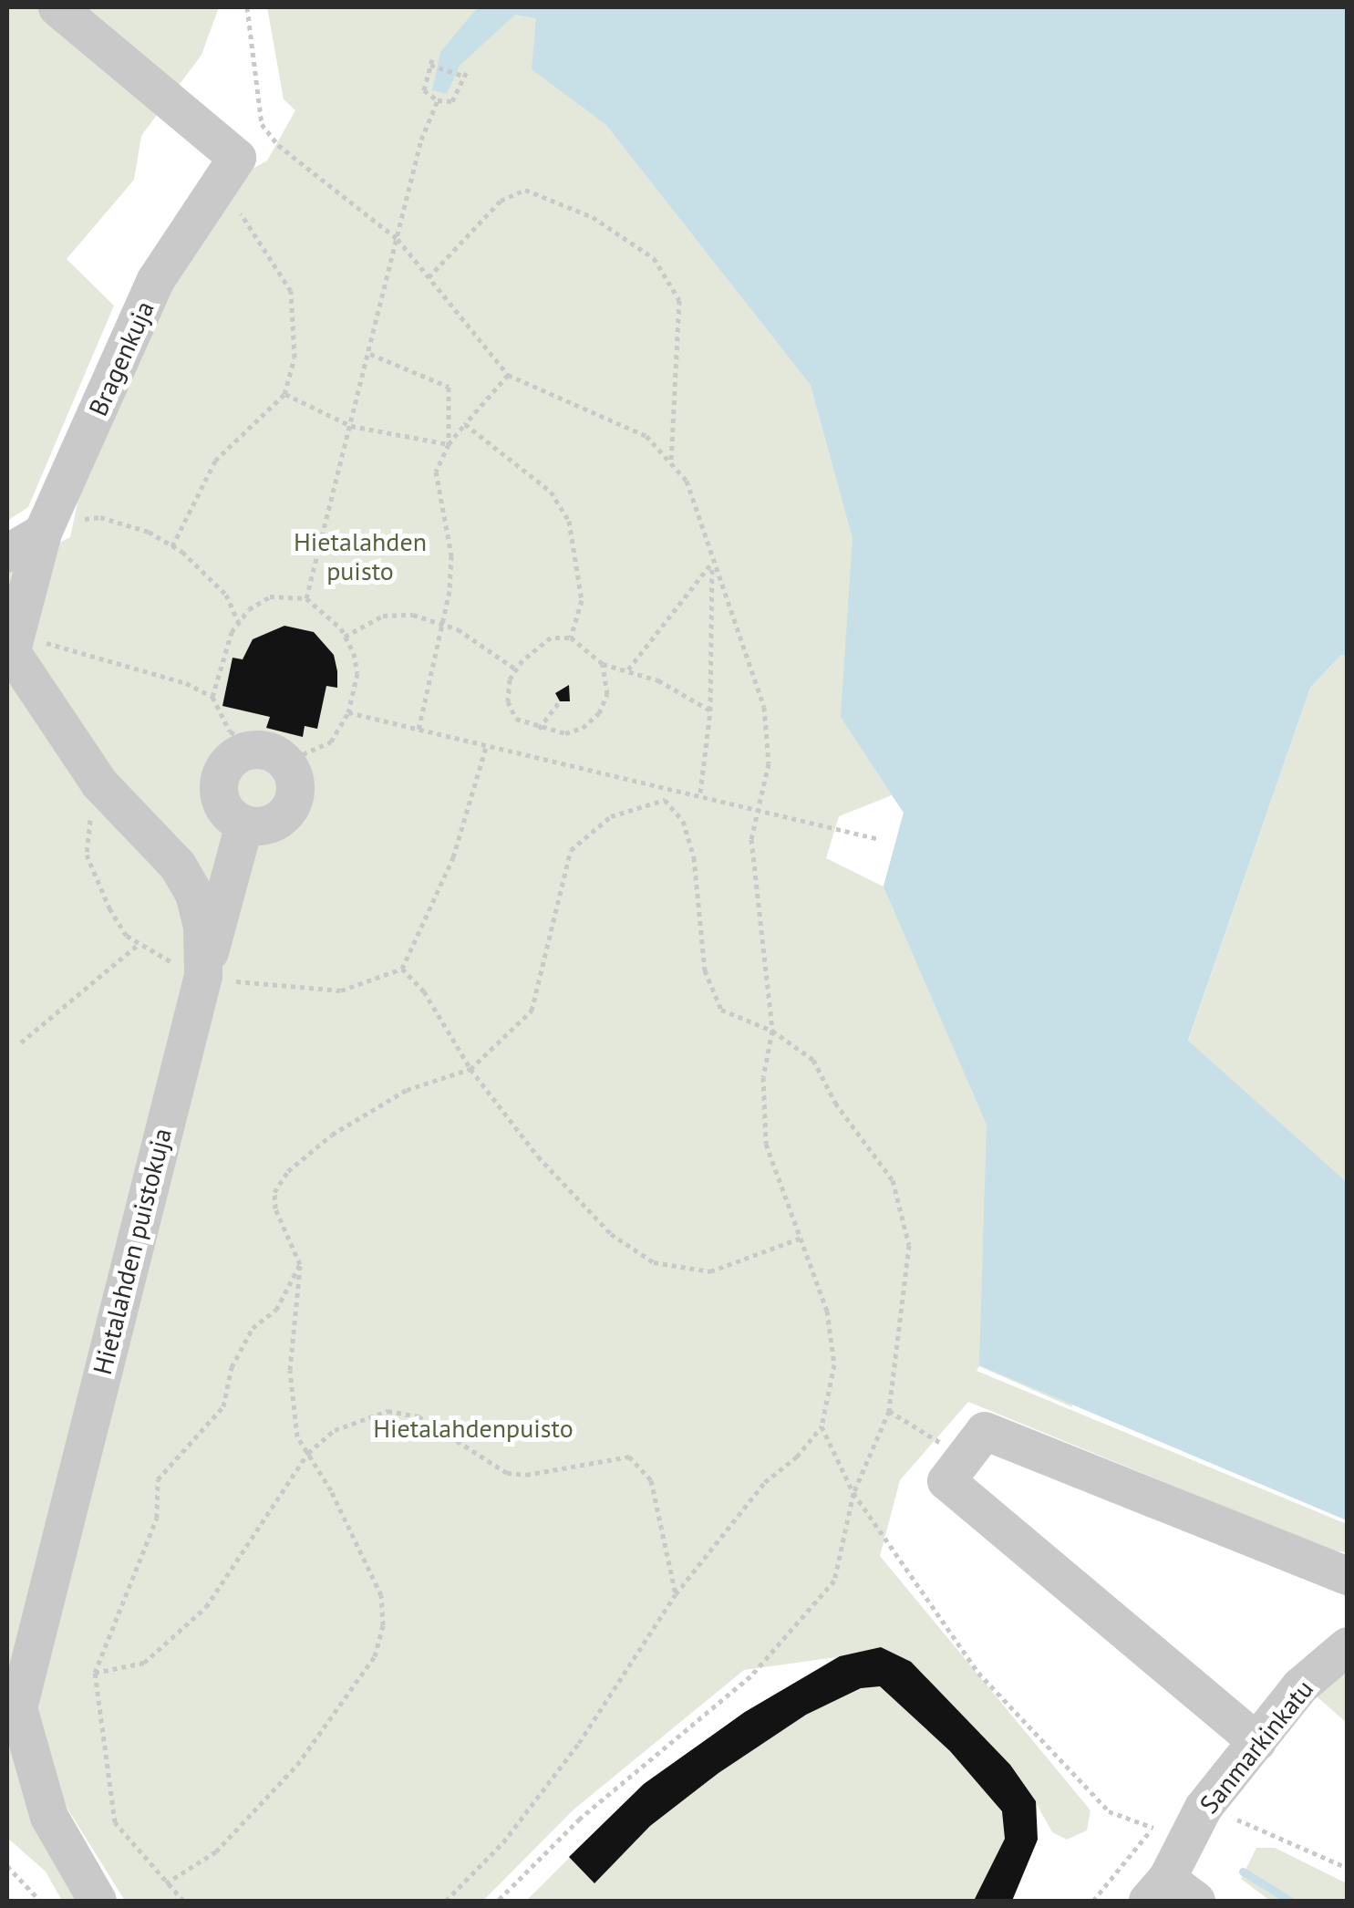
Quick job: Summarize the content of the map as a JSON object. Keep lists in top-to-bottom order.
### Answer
{
  "streets": {
    "street": ["Bragenkuja", "Hietalahden puistokuja", "Sanmarkinkatu"]
  },
  "crossings": [
    ["Bragenkuja", "Hietalahden puistokuja"]
  ],
  "parks": ["Hietalahden puisto", "Hietalahdenpuisto"]
}
